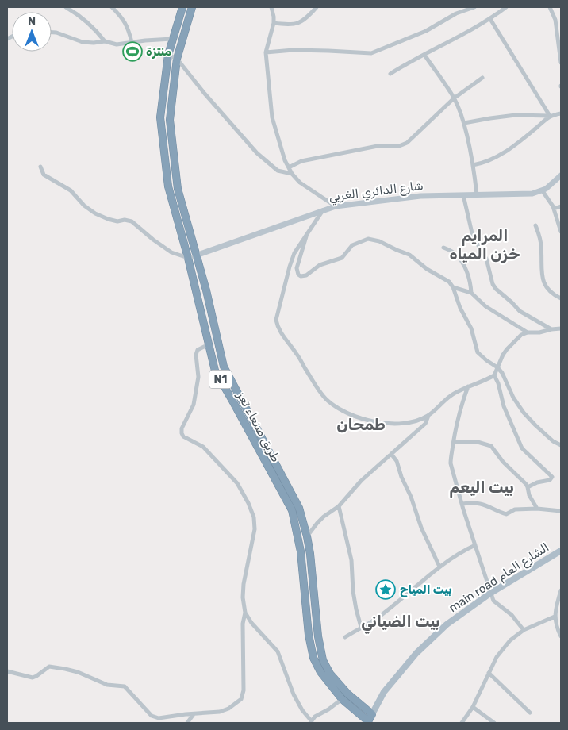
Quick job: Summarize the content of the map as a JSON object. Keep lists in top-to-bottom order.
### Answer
{
  "streets": {
    "highway": ["N1", "طريق صنعاء تعز"],
    "main road": ["main road الشارع العام"],
    "street": ["شارع الدائري الغربي"]
  },
  "crossings": [
    ["شارع الدائري الغربي", "طريق صنعاء تعز"],
    ["طريق صنعاء تعز", "main road الشارع العام"]
  ],
  "districts": [
    "المرايم خزن المياه",
    "طمحان",
    "بيت اليعم",
    "بيت الضياني"
  ],
  "places": {
    "sports": ["منتزة"],
    "place": ["بيت المياح"]
  },
  "north": "top"
}
